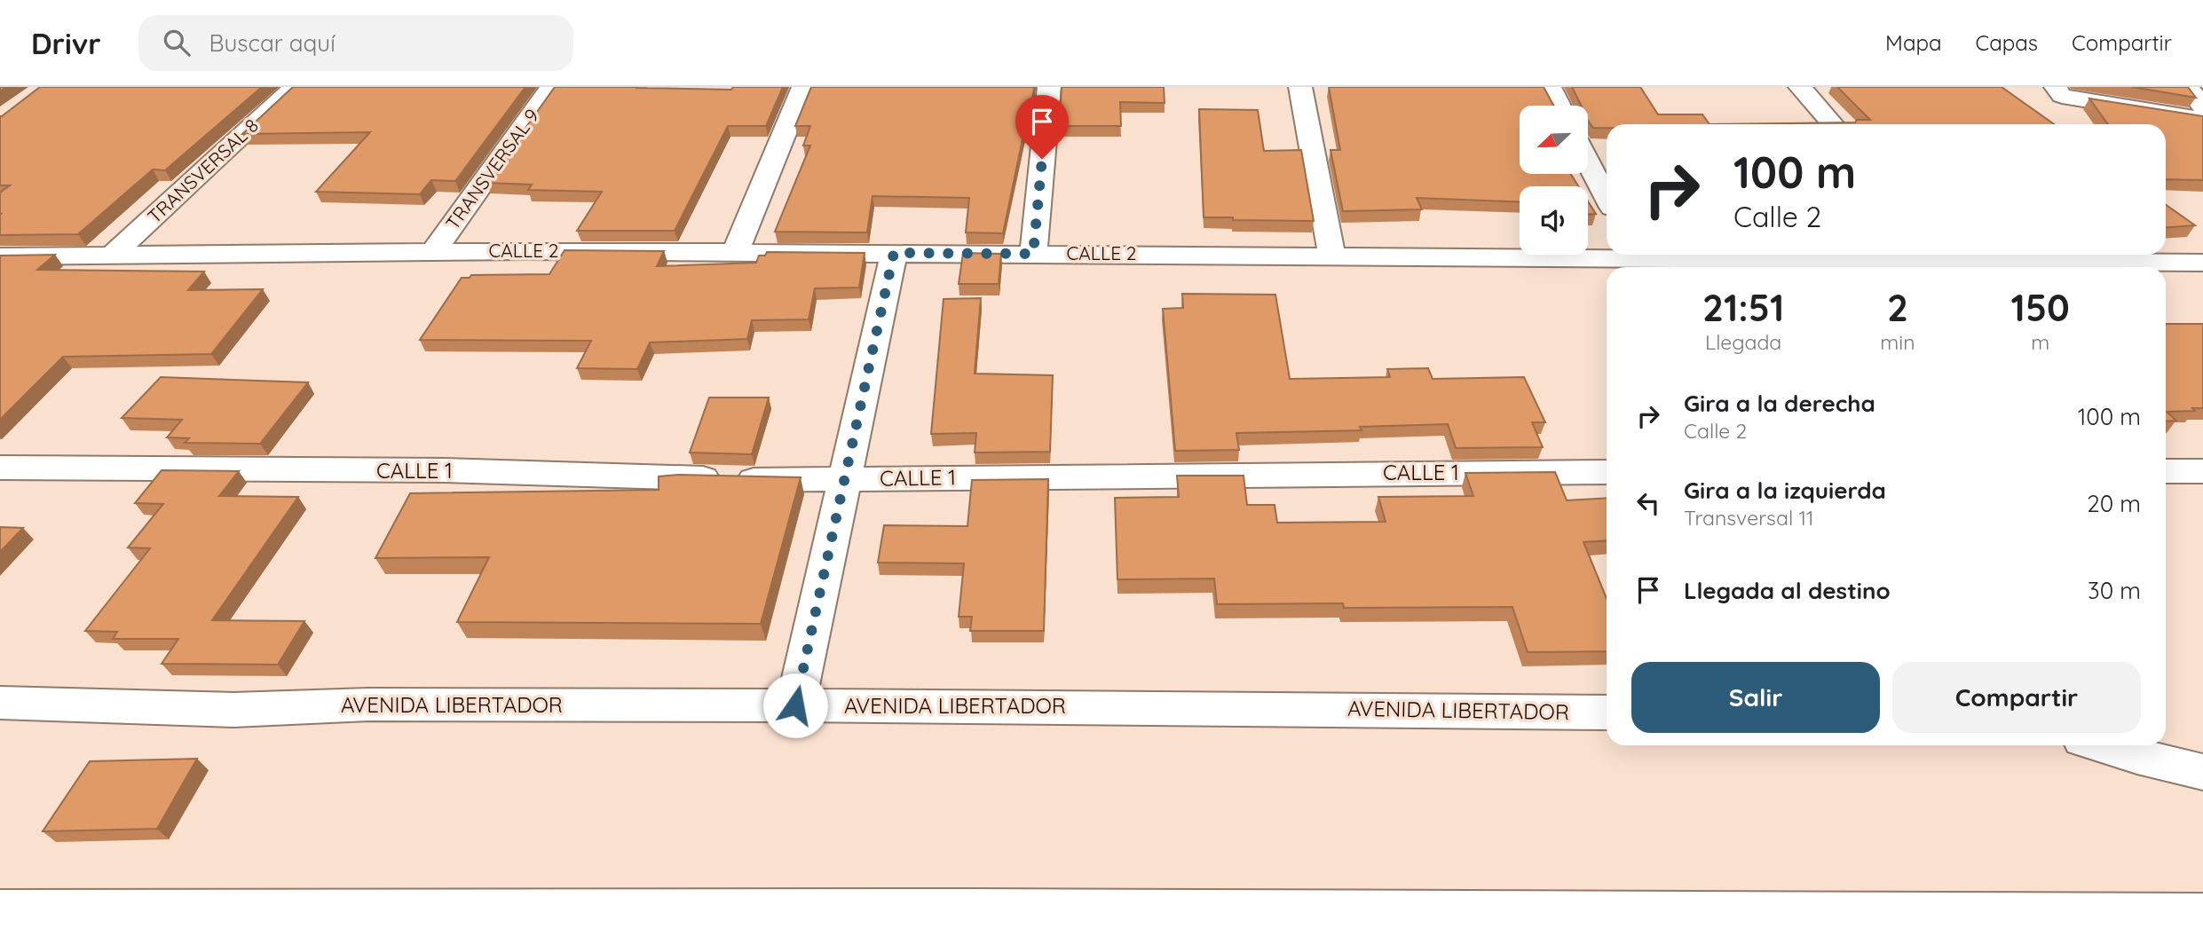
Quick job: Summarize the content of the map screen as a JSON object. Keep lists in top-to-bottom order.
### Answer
{
  "streets": {
    "street": [
      "TRANSVERSAL 9",
      "TRANSVERSAL 8",
      "CALLE 2",
      "CALLE 1",
      "AVENIDA LIBERTADOR"
    ]
  },
  "crossings": [
    ["TRANSVERSAL 9", "CALLE 2"],
    ["TRANSVERSAL 8", "CALLE 2"]
  ],
  "north": "bottom left",
  "page": {
    "header": "Drivr",
    "search": "Buscar aquí",
    "nav": ["Mapa", "Capas", "Compartir"],
    "turn": ["100 m", "Calle 2"],
    "eta": [
      "21:51",
      "Llegada",
      "2",
      "min",
      "150",
      "m"
    ],
    "list": [
      {
        "name": "Gira a la derecha",
        "note": "Calle 2",
        "value": "100 m"
      },
      {
        "name": "Gira a la izquierda",
        "note": "Transversal 11",
        "value": "20 m"
      },
      {
        "name": "Llegada al destino",
        "value": "30 m"
      }
    ],
    "buttons": ["Salir", "Compartir"]
  }
}
